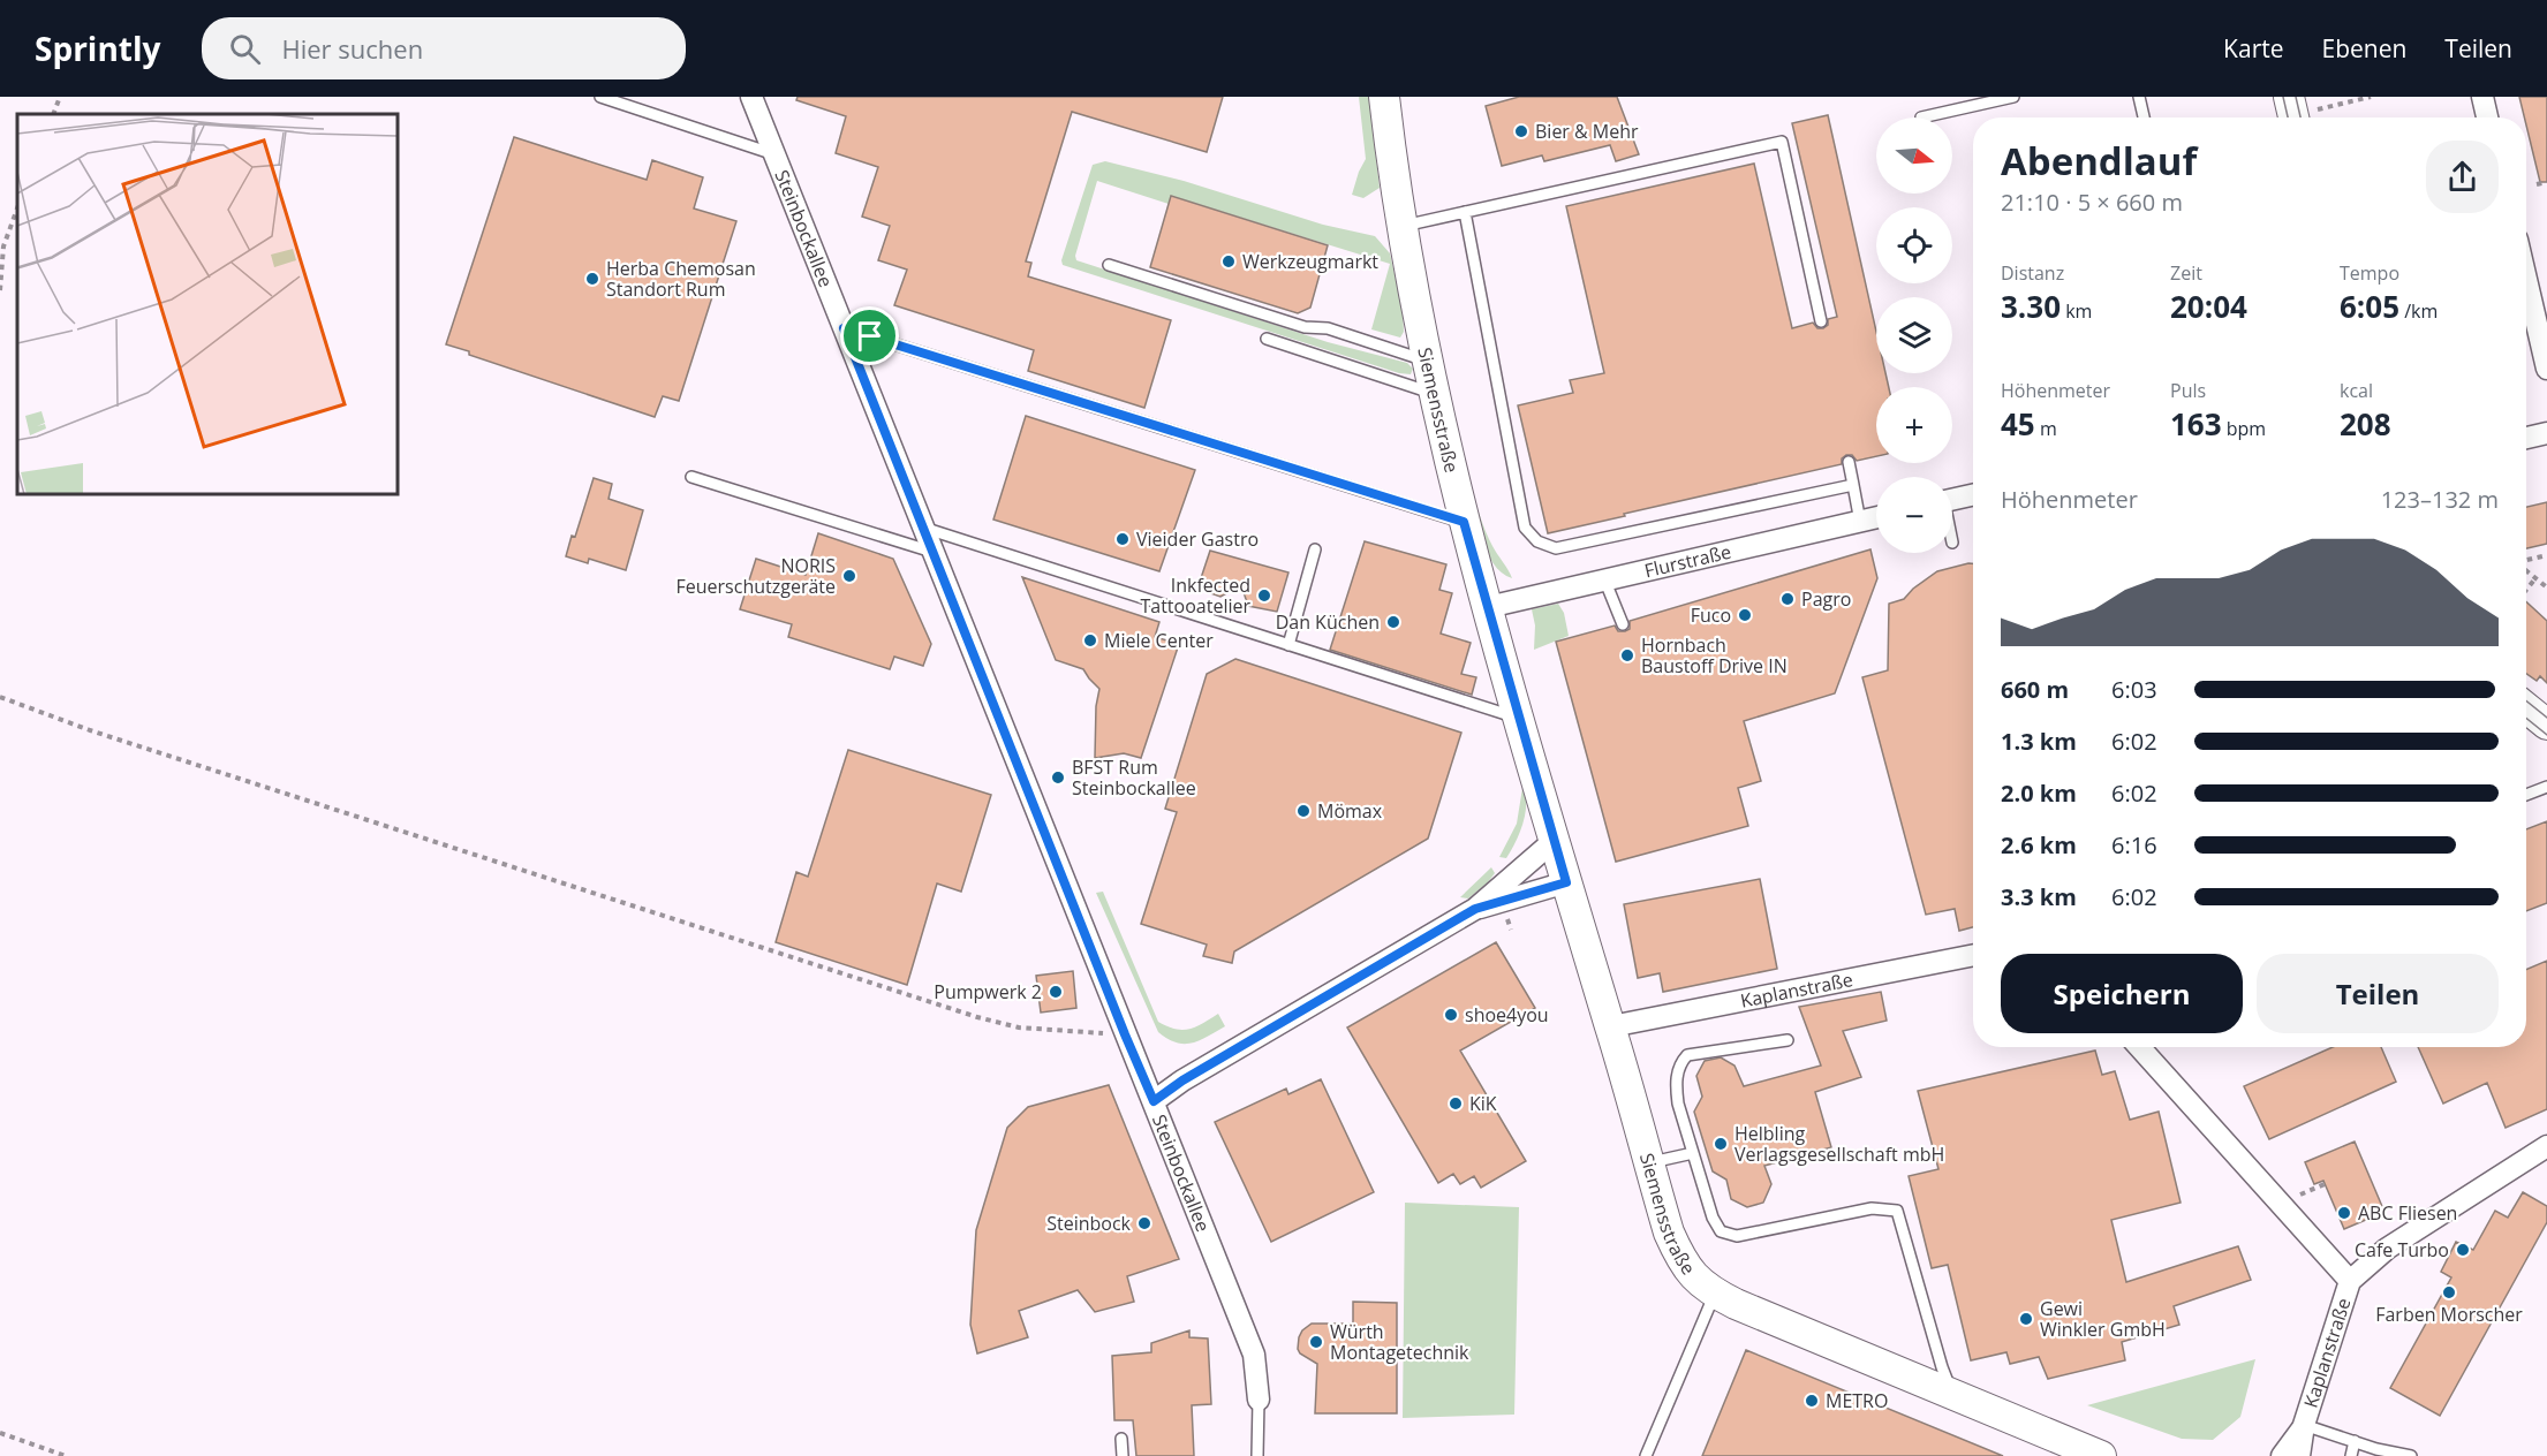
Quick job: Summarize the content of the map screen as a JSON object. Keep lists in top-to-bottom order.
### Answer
{
  "streets": {
    "street": [
      "Steinbockallee",
      "Siemensstraße",
      "Flurstraße",
      "Kaplanstraße"
    ]
  },
  "crossings": [
    ["Siemensstraße", "Flurstraße"],
    ["Siemensstraße", "Kaplanstraße"]
  ],
  "places": [
    "Bier & Mehr",
    "Werkzeugmarkt",
    "Herba Chemosan Standort Rum",
    "Vieider Gastro",
    "NORIS Feuerschutzgeräte",
    "Inkfected Tattooatelier",
    "Pagro",
    "Fuco",
    "Dan Küchen",
    "Miele Center",
    "Hornbach Baustoff Drive IN",
    "BFST Rum Steinbockallee",
    "Mömax",
    "Pumpwerk 2",
    "shoe4you",
    "KiK",
    "Helbling Verlagsgesellschaft mbH",
    "ABC Fliesen",
    "Steinbock",
    "Cafe Turbo",
    "Farben Morscher",
    "Gewi Winkler GmbH",
    "Würth Montagetechnik",
    "METRO"
  ],
  "north": "right",
  "page": {
    "header": "Sprintly",
    "search": "Hier suchen",
    "nav": ["Karte", "Ebenen", "Teilen"],
    "map_buttons": ["+", "−"],
    "heading": ["Abendlauf", "21:10 · 5 × 660 m"],
    "stats": [
      ["Distanz", "3.30 km"],
      ["Zeit", "20:04"],
      ["Tempo", "6:05 /km"],
      ["Höhenmeter", "45 m"],
      ["Puls", "163 bpm"],
      ["kcal", "208"]
    ],
    "chart": ["Höhenmeter", "123–132 m"],
    "list": [
      {
        "name": "660 m",
        "note": "6:03"
      },
      {
        "name": "1.3 km",
        "note": "6:02"
      },
      {
        "name": "2.0 km",
        "note": "6:02"
      },
      {
        "name": "2.6 km",
        "note": "6:16"
      },
      {
        "name": "3.3 km",
        "note": "6:02"
      }
    ],
    "buttons": ["Speichern", "Teilen"]
  }
}
